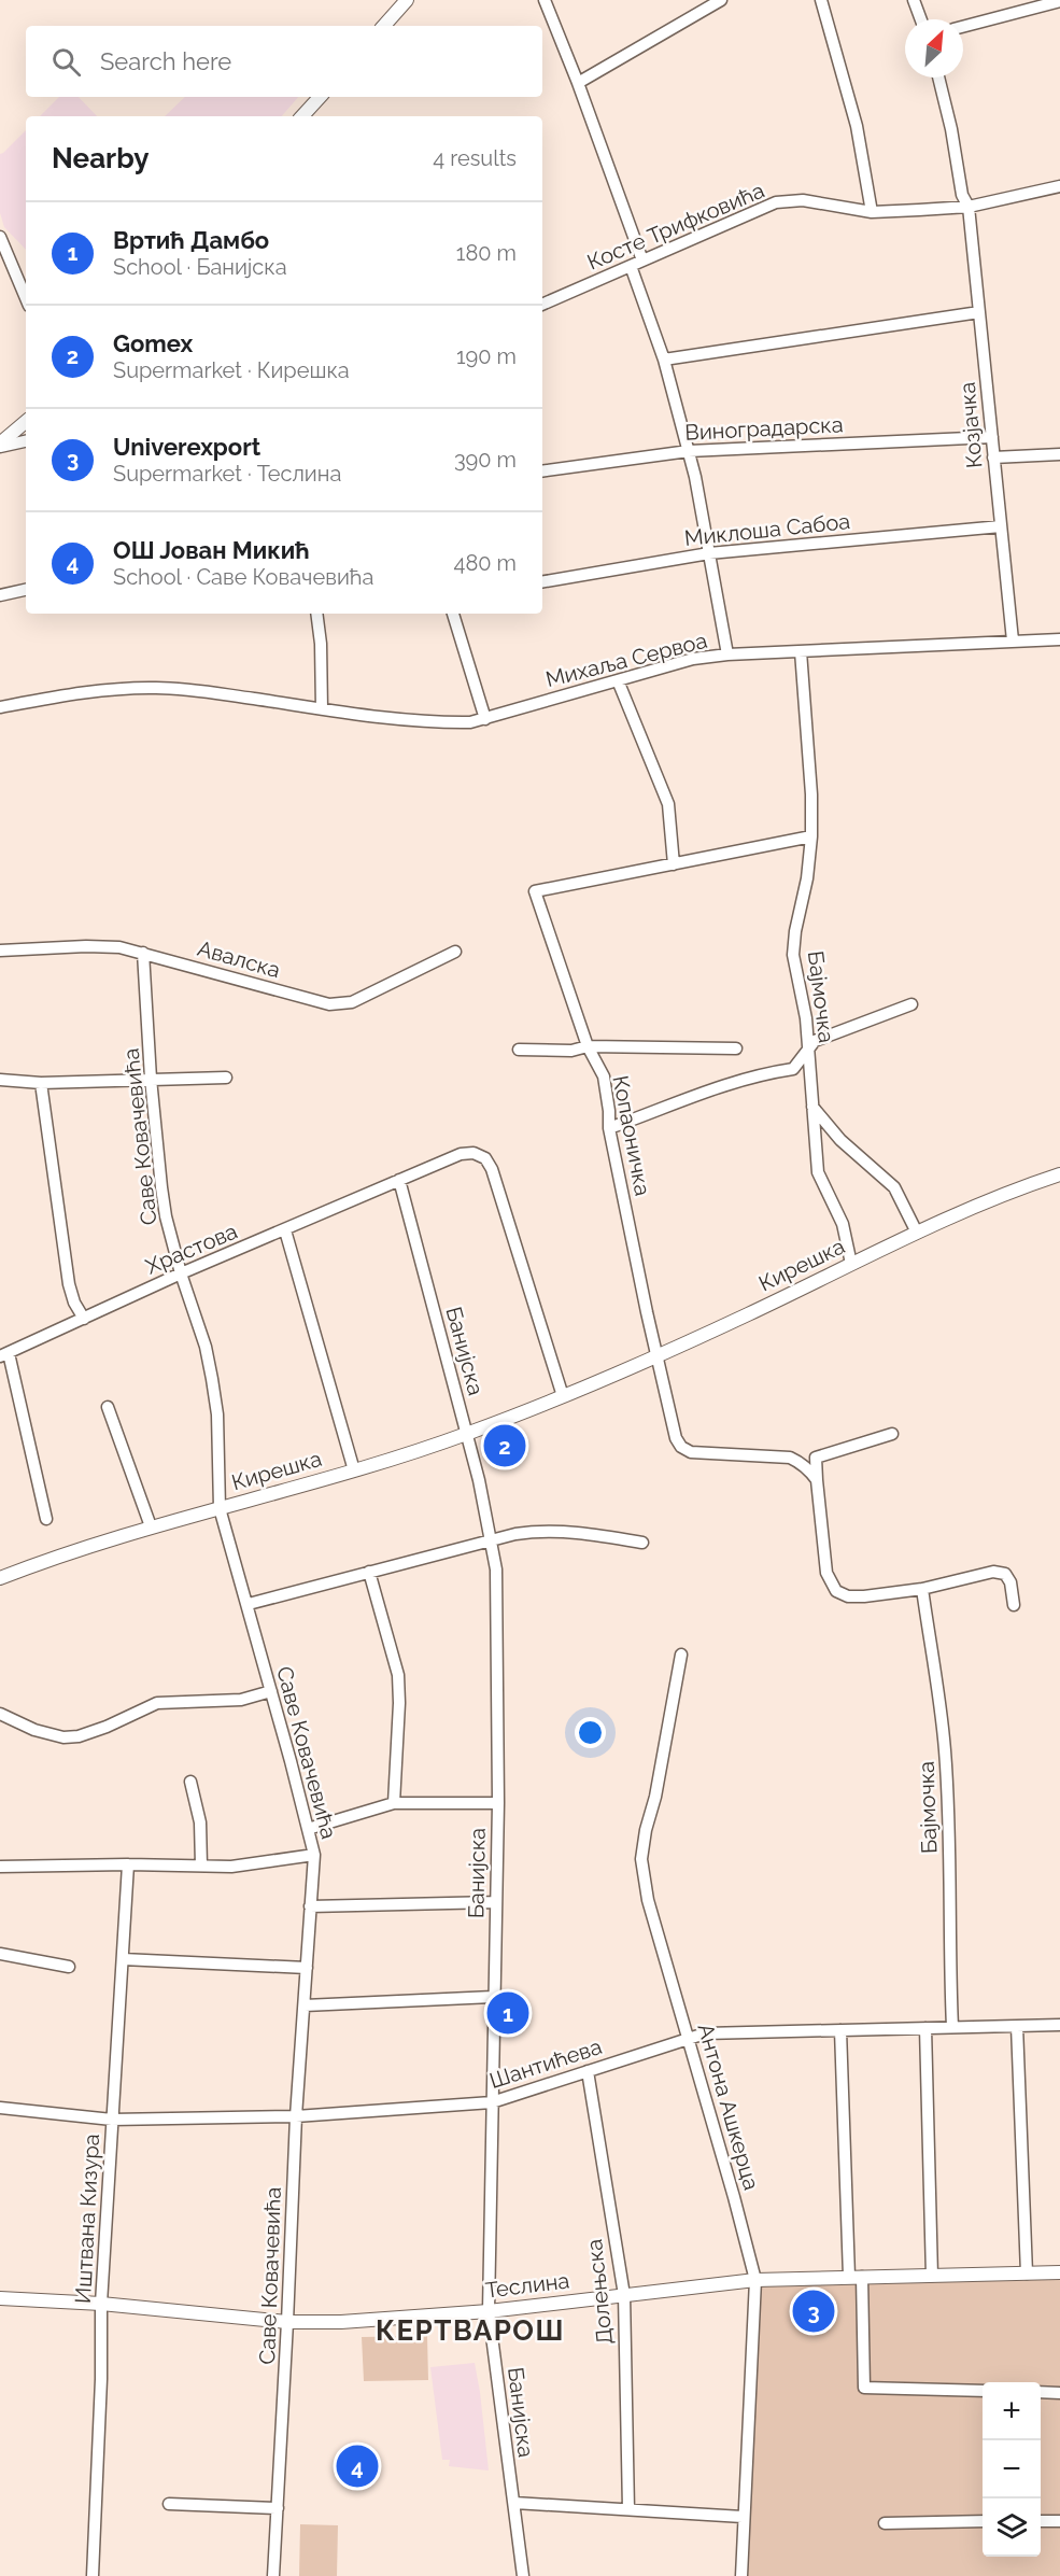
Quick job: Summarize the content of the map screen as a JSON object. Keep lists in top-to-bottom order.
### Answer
{
  "streets": {
    "street": [
      "Косте Трифковића",
      "Козјачка",
      "Виноградарска",
      "Миклоша Сабоа",
      "Михаља Сервоа",
      "Авалска",
      "Бајмочка",
      "Копаоничка",
      "Саве Ковачевића",
      "Храстова",
      "Кирешка",
      "Банијска",
      "Шантићева",
      "Антона Ашкерца",
      "Иштвана Кизура",
      "Теслина",
      "Долењска"
    ]
  },
  "crossings": [
    ["Косте Трифковића", "Козјачка"],
    ["Козјачка", "Виноградарска"],
    ["Козјачка", "Миклоша Сабоа"],
    ["Козјачка", "Михаља Сервоа"],
    ["Михаља Сервоа", "Бајмочка"],
    ["Авалска", "Саве Ковачевића"],
    ["Бајмочка", "Кирешка"],
    ["Бајмочка", "Шантићева"],
    ["Копаоничка", "Кирешка"],
    ["Саве Ковачевића", "Храстова"],
    ["Саве Ковачевића", "Кирешка"],
    ["Саве Ковачевића", "Шантићева"],
    ["Саве Ковачевића", "Теслина"],
    ["Храстова", "Банијска"],
    ["Кирешка", "Банијска"],
    ["Банијска", "Шантићева"],
    ["Банијска", "Теслина"],
    ["Шантићева", "Антона Ашкерца"],
    ["Шантићева", "Иштвана Кизура"],
    ["Шантићева", "Долењска"],
    ["Антона Ашкерца", "Теслина"],
    ["Иштвана Кизура", "Теслина"],
    ["Теслина", "Долењска"]
  ],
  "districts": ["КЕРТВАРОШ"],
  "north": "top right",
  "page": {
    "search": "Search here",
    "heading": ["Nearby", "4 results"],
    "list": [
      {
        "mark": "1",
        "name": "Вртић Дамбо",
        "note": "School · Банијска",
        "value": "180 m"
      },
      {
        "mark": "2",
        "name": "Gomex",
        "note": "Supermarket · Кирешка",
        "value": "190 m"
      },
      {
        "mark": "3",
        "name": "Univerexport",
        "note": "Supermarket · Теслина",
        "value": "390 m"
      },
      {
        "mark": "4",
        "name": "ОШ Јован Микић",
        "note": "School · Саве Ковачевића",
        "value": "480 m"
      }
    ],
    "pins": [
      "2",
      "1",
      "3",
      "4"
    ],
    "map_buttons": ["+", "−"]
  }
}
